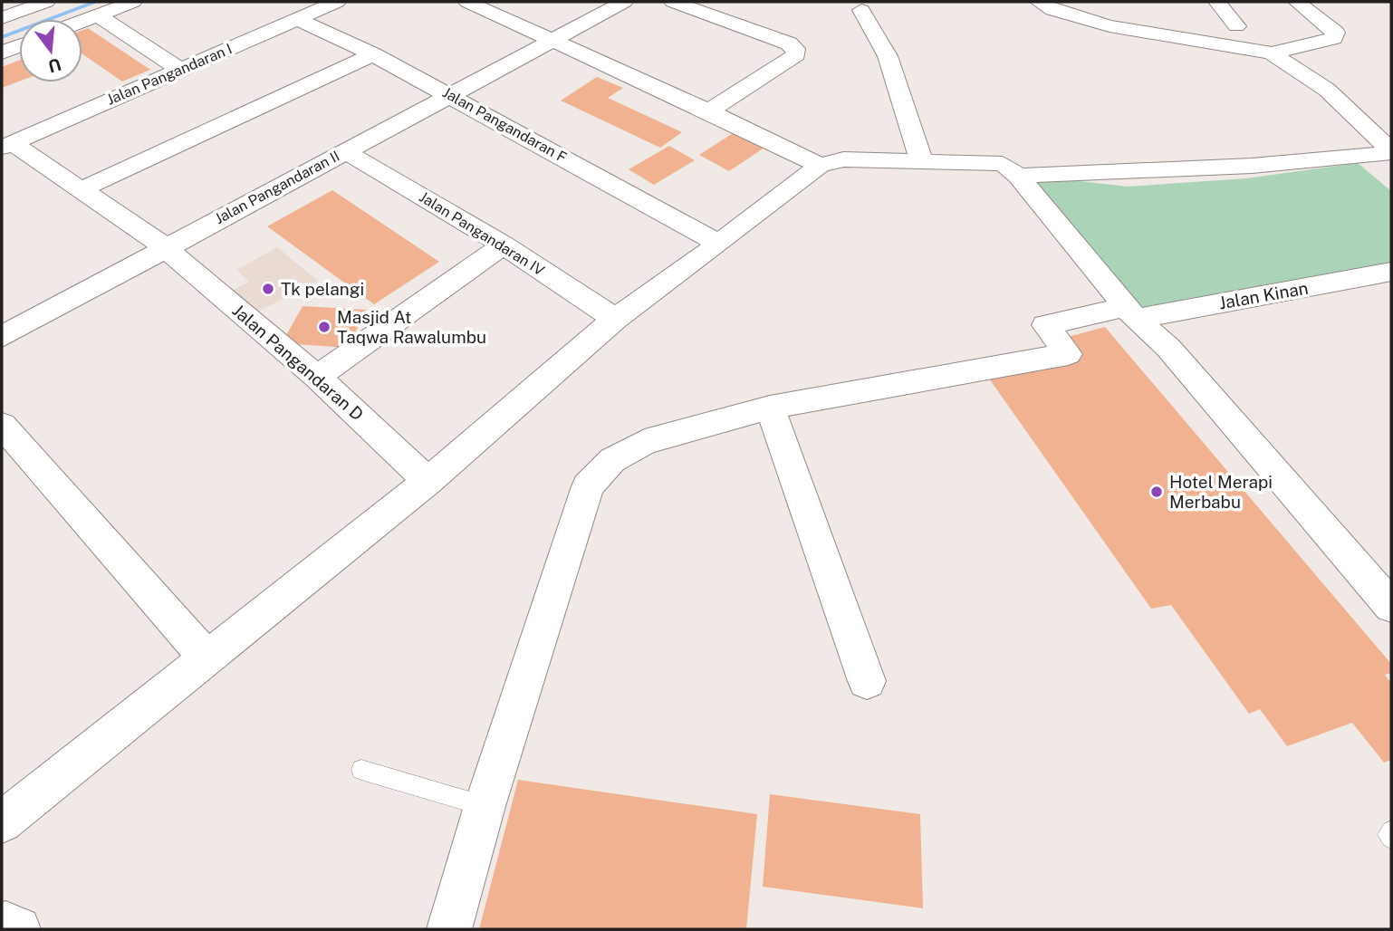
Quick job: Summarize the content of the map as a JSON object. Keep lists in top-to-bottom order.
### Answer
{
  "streets": {
    "street": [
      "Jalan Pangandaran I",
      "Jalan Pangandaran F",
      "Jalan Pangandaran II",
      "Jalan Pangandaran IV",
      "Jalan Kinan",
      "Jalan Pangandaran D"
    ]
  },
  "crossings": [
    ["Jalan Pangandaran I", "Jalan Pangandaran F"],
    ["Jalan Pangandaran I", "Jalan Pangandaran D"],
    ["Jalan Pangandaran F", "Jalan Pangandaran II"],
    ["Jalan Pangandaran II", "Jalan Pangandaran IV"],
    ["Jalan Pangandaran II", "Jalan Pangandaran D"]
  ],
  "places": ["Tk pelangi", "Masjid At Taqwa Rawalumbu", "Hotel Merapi Merbabu"],
  "north": "bottom"
}
